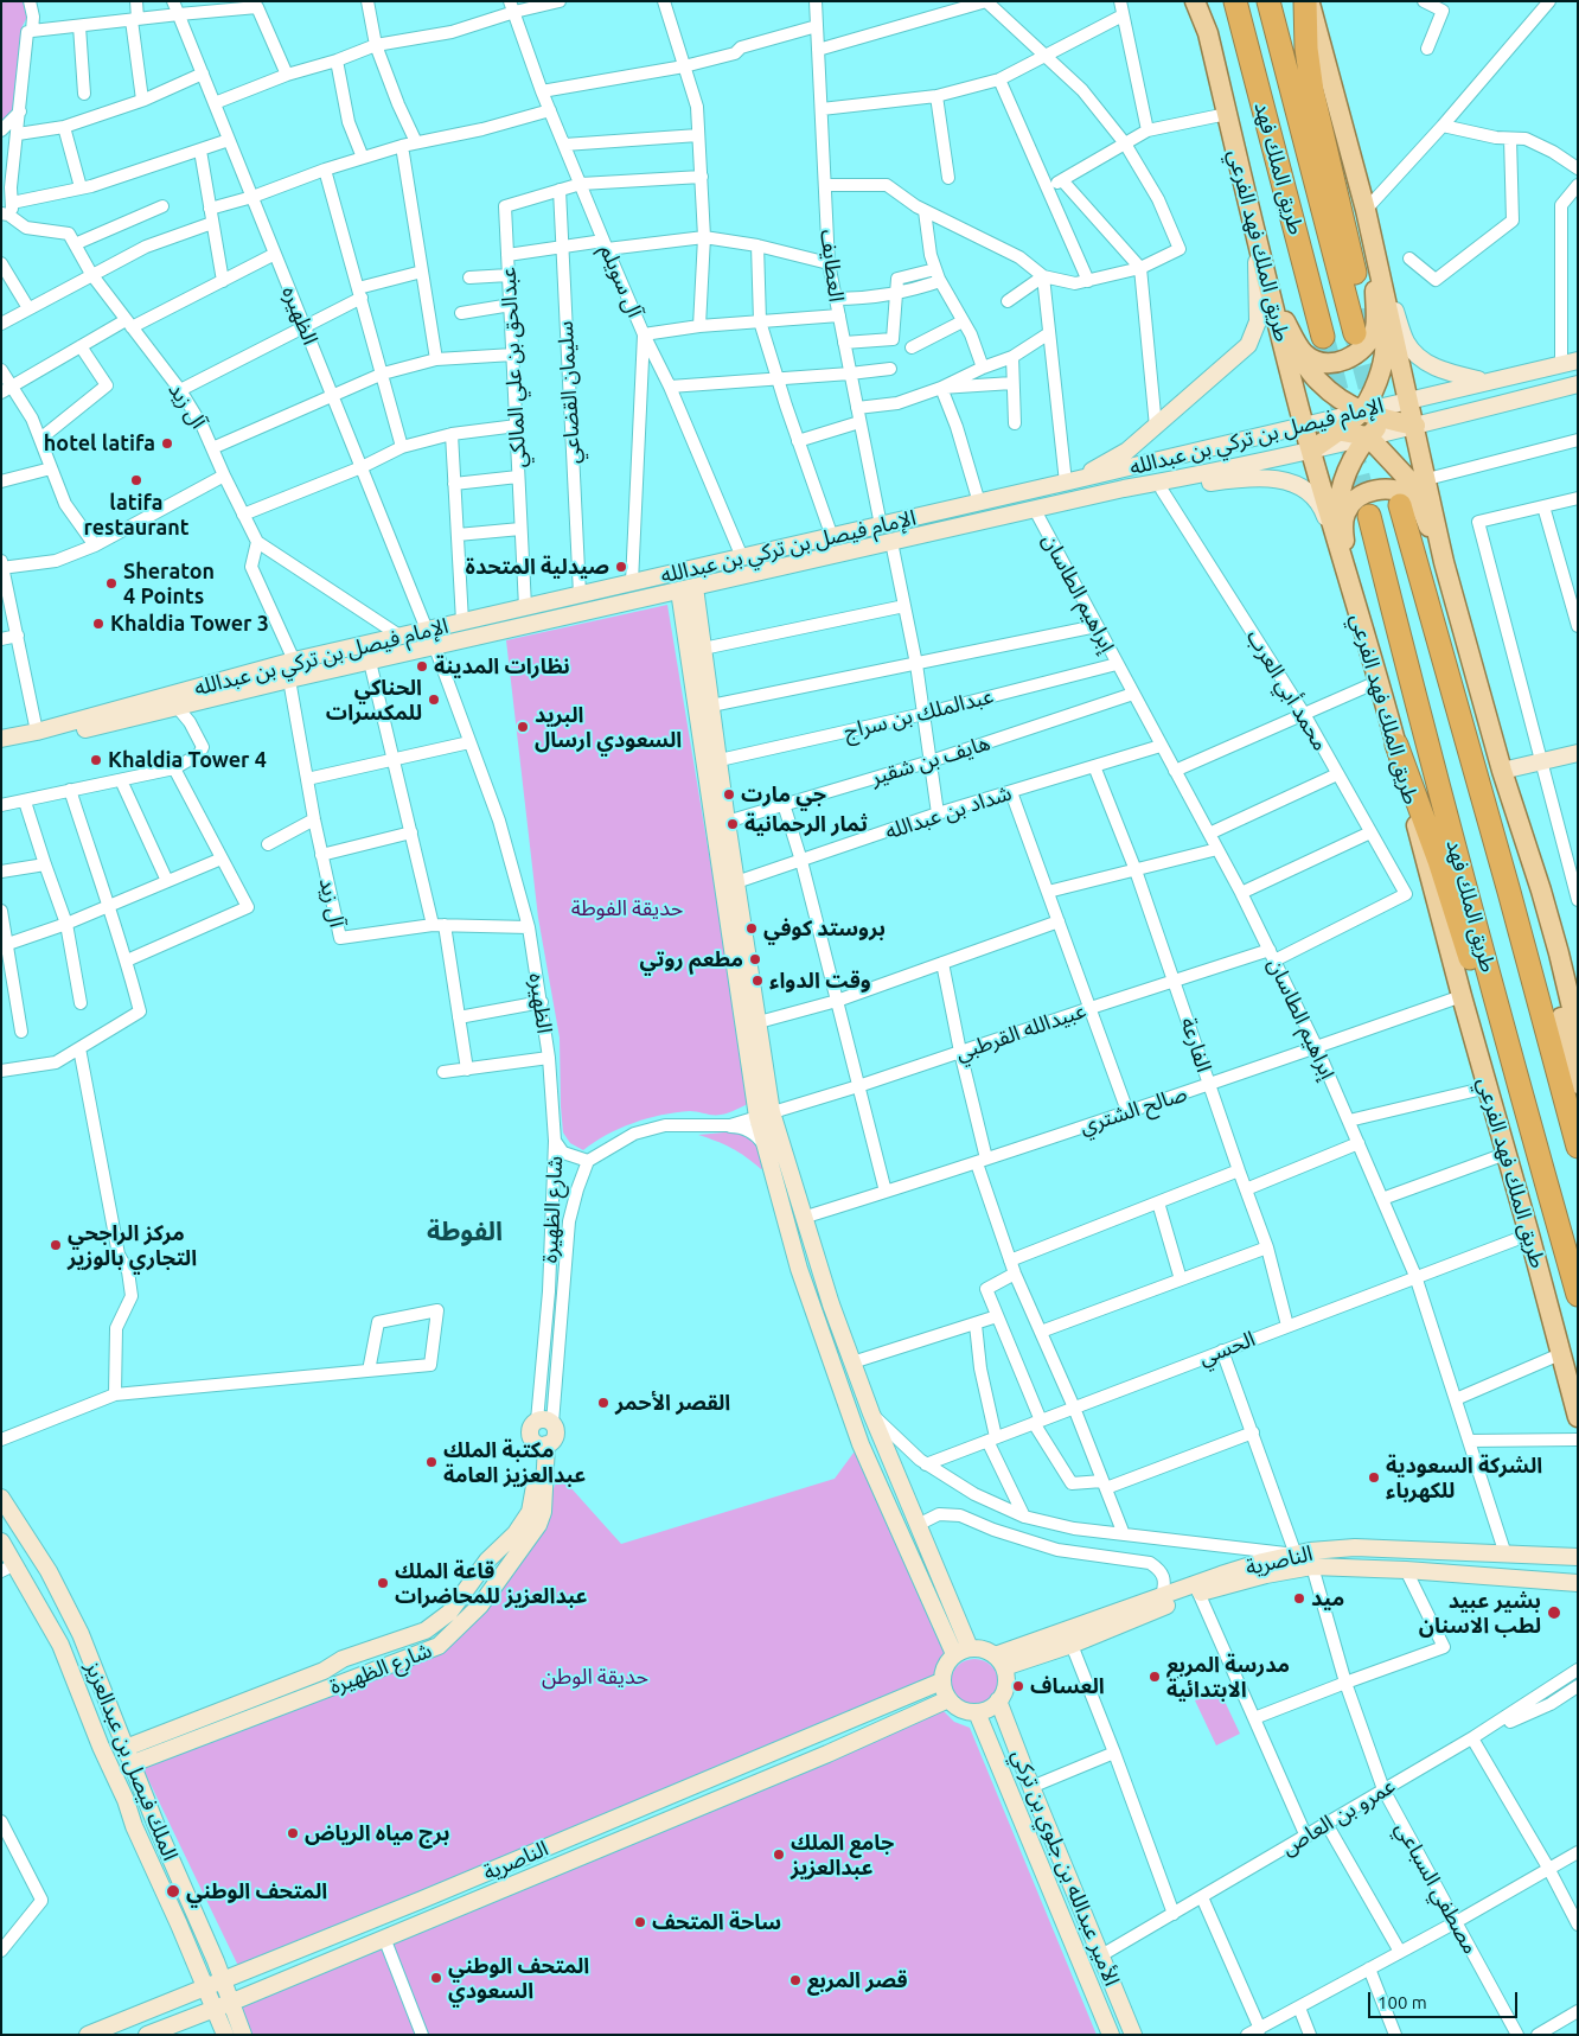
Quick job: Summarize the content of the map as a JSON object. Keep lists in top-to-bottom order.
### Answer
{
  "streets": {
    "highway": ["طريق الملك فهد"],
    "main road": [
      "طريق الملك فهد الفرعي",
      "الإمام فيصل بن تركي بن عبدالله",
      "شارع الظهيرة",
      "الناصرية",
      "الملك فيصل بن عبدالعزيز",
      "الأمير عبدالله بن جلوي بن تركي"
    ],
    "street": [
      "العطايف",
      "آل سويلم",
      "الظهيره",
      "عبدالحق بن علي المالكي",
      "سليمان القضاعي",
      "آل زيد",
      "إبراهيم الطاسان",
      "محمد أبي العرب",
      "عبدالملك بن سراج",
      "هايف بن شقير",
      "شداد بن عبدالله",
      "عبيدالله القرطبي",
      "الفارعة",
      "صالح الشتري",
      "الحسي",
      "عمرو بن العاص",
      "مصطفي السباعي"
    ]
  },
  "crossings": [
    ["طريق الملك فهد الفرعي", "الإمام فيصل بن تركي بن عبدالله"],
    ["طريق الملك فهد الفرعي", "صالح الشتري"],
    ["طريق الملك فهد الفرعي", "الحسي"],
    ["العطايف", "الإمام فيصل بن تركي بن عبدالله"],
    ["آل سويلم", "عبدالحق بن علي المالكي"],
    ["آل سويلم", "الإمام فيصل بن تركي بن عبدالله"],
    ["الظهيره", "آل زيد"],
    ["الظهيره", "الإمام فيصل بن تركي بن عبدالله"],
    ["الظهيره", "شارع الظهيرة"],
    ["عبدالحق بن علي المالكي", "سليمان القضاعي"],
    ["عبدالحق بن علي المالكي", "الإمام فيصل بن تركي بن عبدالله"],
    ["سليمان القضاعي", "الإمام فيصل بن تركي بن عبدالله"],
    ["آل زيد", "الإمام فيصل بن تركي بن عبدالله"],
    ["الإمام فيصل بن تركي بن عبدالله", "إبراهيم الطاسان"],
    ["إبراهيم الطاسان", "عبدالملك بن سراج"],
    ["إبراهيم الطاسان", "هايف بن شقير"],
    ["إبراهيم الطاسان", "شداد بن عبدالله"],
    ["إبراهيم الطاسان", "عبيدالله القرطبي"],
    ["إبراهيم الطاسان", "صالح الشتري"],
    ["إبراهيم الطاسان", "الحسي"],
    ["إبراهيم الطاسان", "الناصرية"],
    ["محمد أبي العرب", "عبيدالله القرطبي"],
    ["شداد بن عبدالله", "الفارعة"],
    ["عبيدالله القرطبي", "الفارعة"],
    ["الفارعة", "صالح الشتري"],
    ["الفارعة", "الحسي"],
    ["شارع الظهيرة", "الملك فيصل بن عبدالعزيز"],
    ["الناصرية", "الملك فيصل بن عبدالعزيز"],
    ["الناصرية", "الأمير عبدالله بن جلوي بن تركي"],
    ["الناصرية", "مصطفي السباعي"],
    ["عمرو بن العاص", "الأمير عبدالله بن جلوي بن تركي"],
    ["عمرو بن العاص", "مصطفي السباعي"]
  ],
  "districts": ["الفوطة"],
  "parks": ["حديقة الفوطة", "حديقة الوطن"],
  "places": [
    "hotel latifa",
    "latifa restaurant",
    "صيدلية المتحدة",
    "Sheraton 4 Points",
    "Khaldia Tower 3",
    "نظارات المدينة",
    "الحناكي للمكسرات",
    "البريد السعودي ارسال",
    "Khaldia Tower 4",
    "جي مارت",
    "ثمار الرحمانية",
    "بروستد كوفي",
    "مطعم روتي",
    "وقت الدواء",
    "مركز الراجحي التجاري بالوزير",
    "القصر الأحمر",
    "مكتبة الملك عبدالعزيز العامة",
    "الشركة السعودية للكهرباء",
    "قاعة الملك عبدالعزيز للمحاضرات",
    "ميد",
    "بشير عبيد لطب الاسنان",
    "مدرسة المربع الابتدائية",
    "العساف",
    "برج مياه الرياض",
    "جامع الملك عبدالعزيز",
    "المتحف الوطني",
    "ساحة المتحف",
    "المتحف الوطني السعودي",
    "قصر المربع"
  ],
  "scale_bar": "100 m"
}
